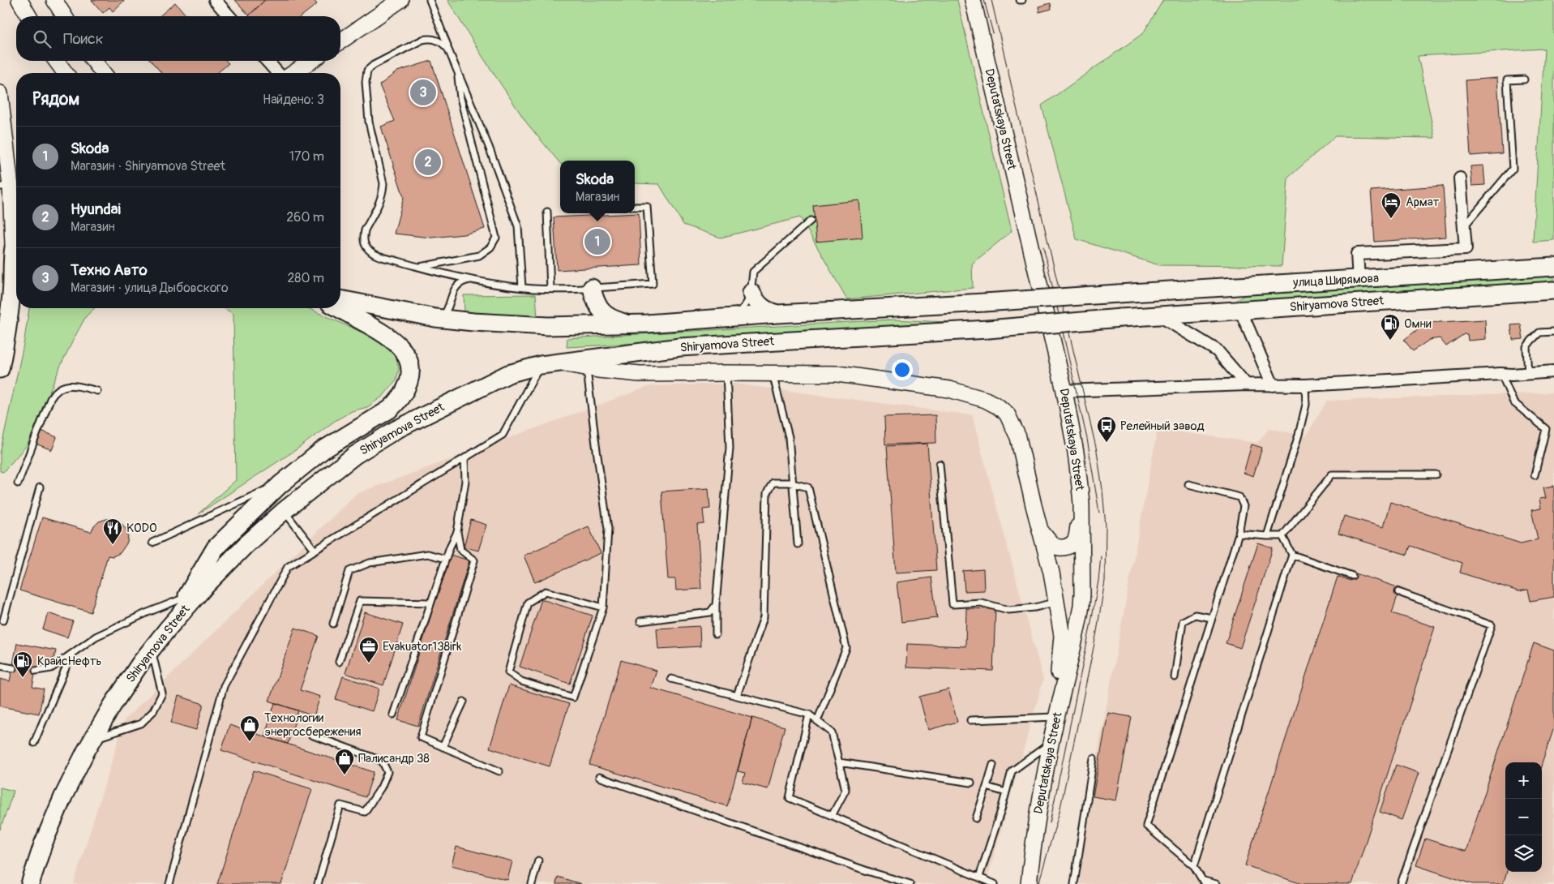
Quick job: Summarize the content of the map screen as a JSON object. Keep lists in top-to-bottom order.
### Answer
{
  "streets": {
    "main road": ["Deputatskaya Street", "улица Ширямова", "Shiryamova Street"]
  },
  "places": {
    "hotel": ["Армат"],
    "fuel station": ["Омни", "КрайсНефть"],
    "bus stop": ["Релейный завод"],
    "restaurant": ["KODO"],
    "office": ["Evakuator138irk"],
    "shop": ["Технологии энергосбережения", "Палисандр 38"]
  },
  "page": {
    "search": "Поиск",
    "heading": ["Рядом", "Найдено: 3"],
    "pins": ["3", "2", "1"],
    "list": [
      {
        "mark": "1",
        "name": "Skoda",
        "note": "Магазин · Shiryamova Street",
        "value": "170 m"
      },
      {
        "mark": "2",
        "name": "Hyundai",
        "note": "Магазин",
        "value": "260 m"
      },
      {
        "mark": "3",
        "name": "Техно Авто",
        "note": "Магазин · улица Дыбовского",
        "value": "280 m"
      }
    ],
    "popup": ["Skoda", "Магазин"],
    "map_buttons": ["+", "−"]
  }
}
